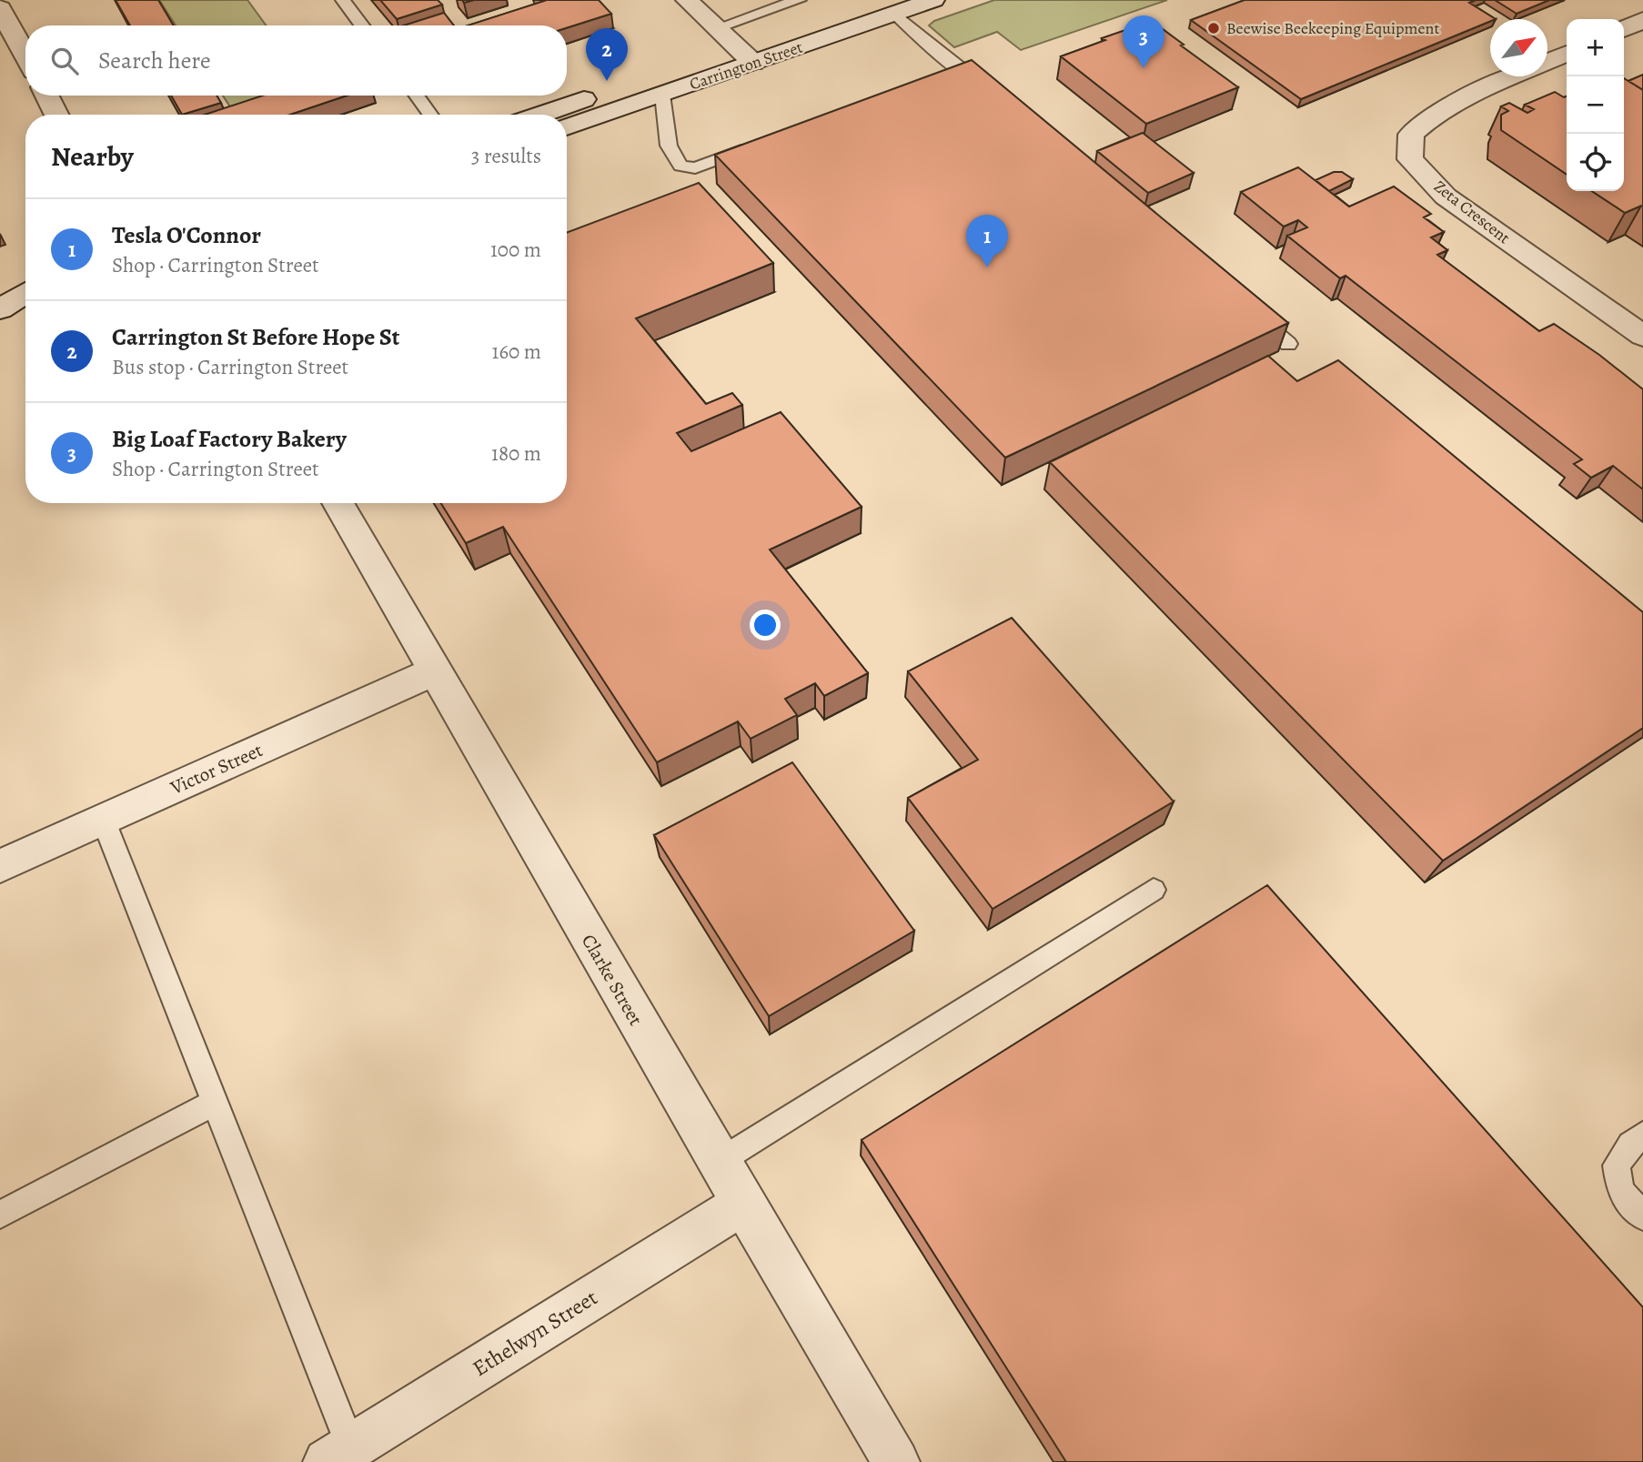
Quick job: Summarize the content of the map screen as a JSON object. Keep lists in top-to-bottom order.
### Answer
{
  "streets": {
    "street": [
      "Carrington Street",
      "Zeta Crescent",
      "Victor Street",
      "Clarke Street",
      "Ethelwyn Street"
    ]
  },
  "crossings": [
    ["Victor Street", "Clarke Street"],
    ["Clarke Street", "Ethelwyn Street"]
  ],
  "places": ["Beewise Beekeeping Equipment"],
  "north": "top right",
  "page": {
    "pins": ["3", "2", "1"],
    "map_buttons": ["+", "−"],
    "search": "Search here",
    "heading": ["Nearby", "3 results"],
    "list": [
      {
        "mark": "1",
        "name": "Tesla O'Connor",
        "note": "Shop · Carrington Street",
        "value": "100 m"
      },
      {
        "mark": "2",
        "name": "Carrington St Before Hope St",
        "note": "Bus stop · Carrington Street",
        "value": "160 m"
      },
      {
        "mark": "3",
        "name": "Big Loaf Factory Bakery",
        "note": "Shop · Carrington Street",
        "value": "180 m"
      }
    ]
  }
}
